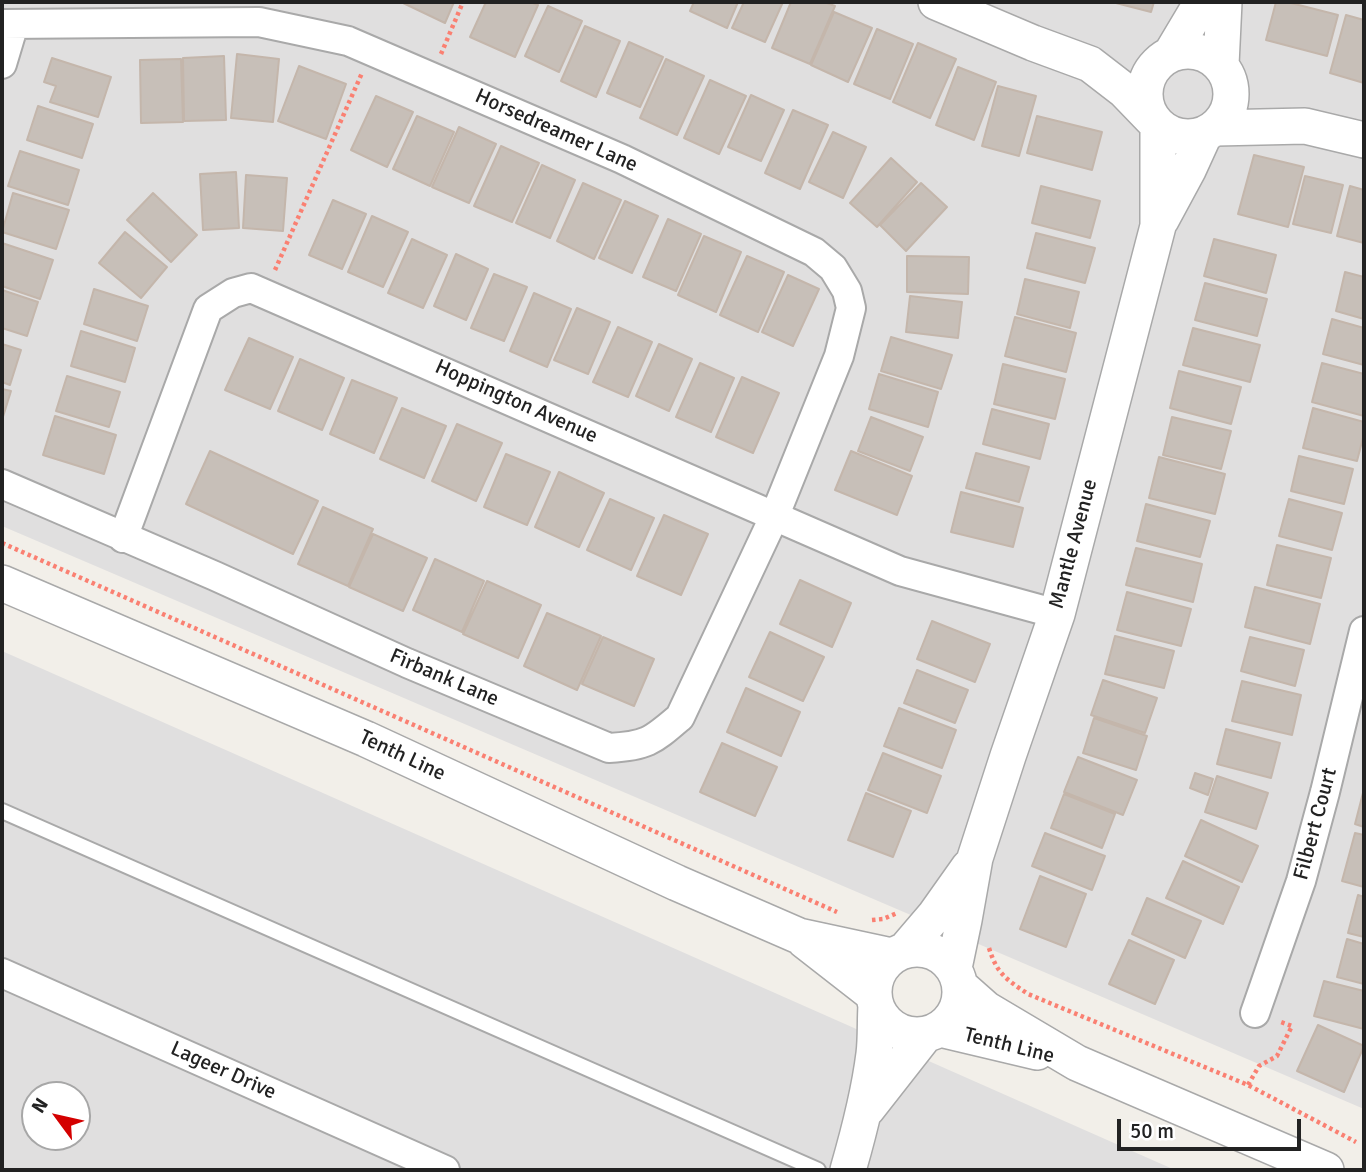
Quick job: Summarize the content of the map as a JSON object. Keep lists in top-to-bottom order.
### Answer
{
  "streets": {
    "street": [
      "Horsedreamer Lane",
      "Hoppington Avenue",
      "Mantle Avenue",
      "Firbank Lane",
      "Tenth Line",
      "Filbert Court",
      "Lageer Drive"
    ]
  },
  "crossings": [
    ["Horsedreamer Lane", "Hoppington Avenue"],
    ["Horsedreamer Lane", "Firbank Lane"],
    ["Hoppington Avenue", "Mantle Avenue"],
    ["Hoppington Avenue", "Firbank Lane"],
    ["Mantle Avenue", "Tenth Line"]
  ],
  "scale_bar": "50 m",
  "north": "top left"
}
